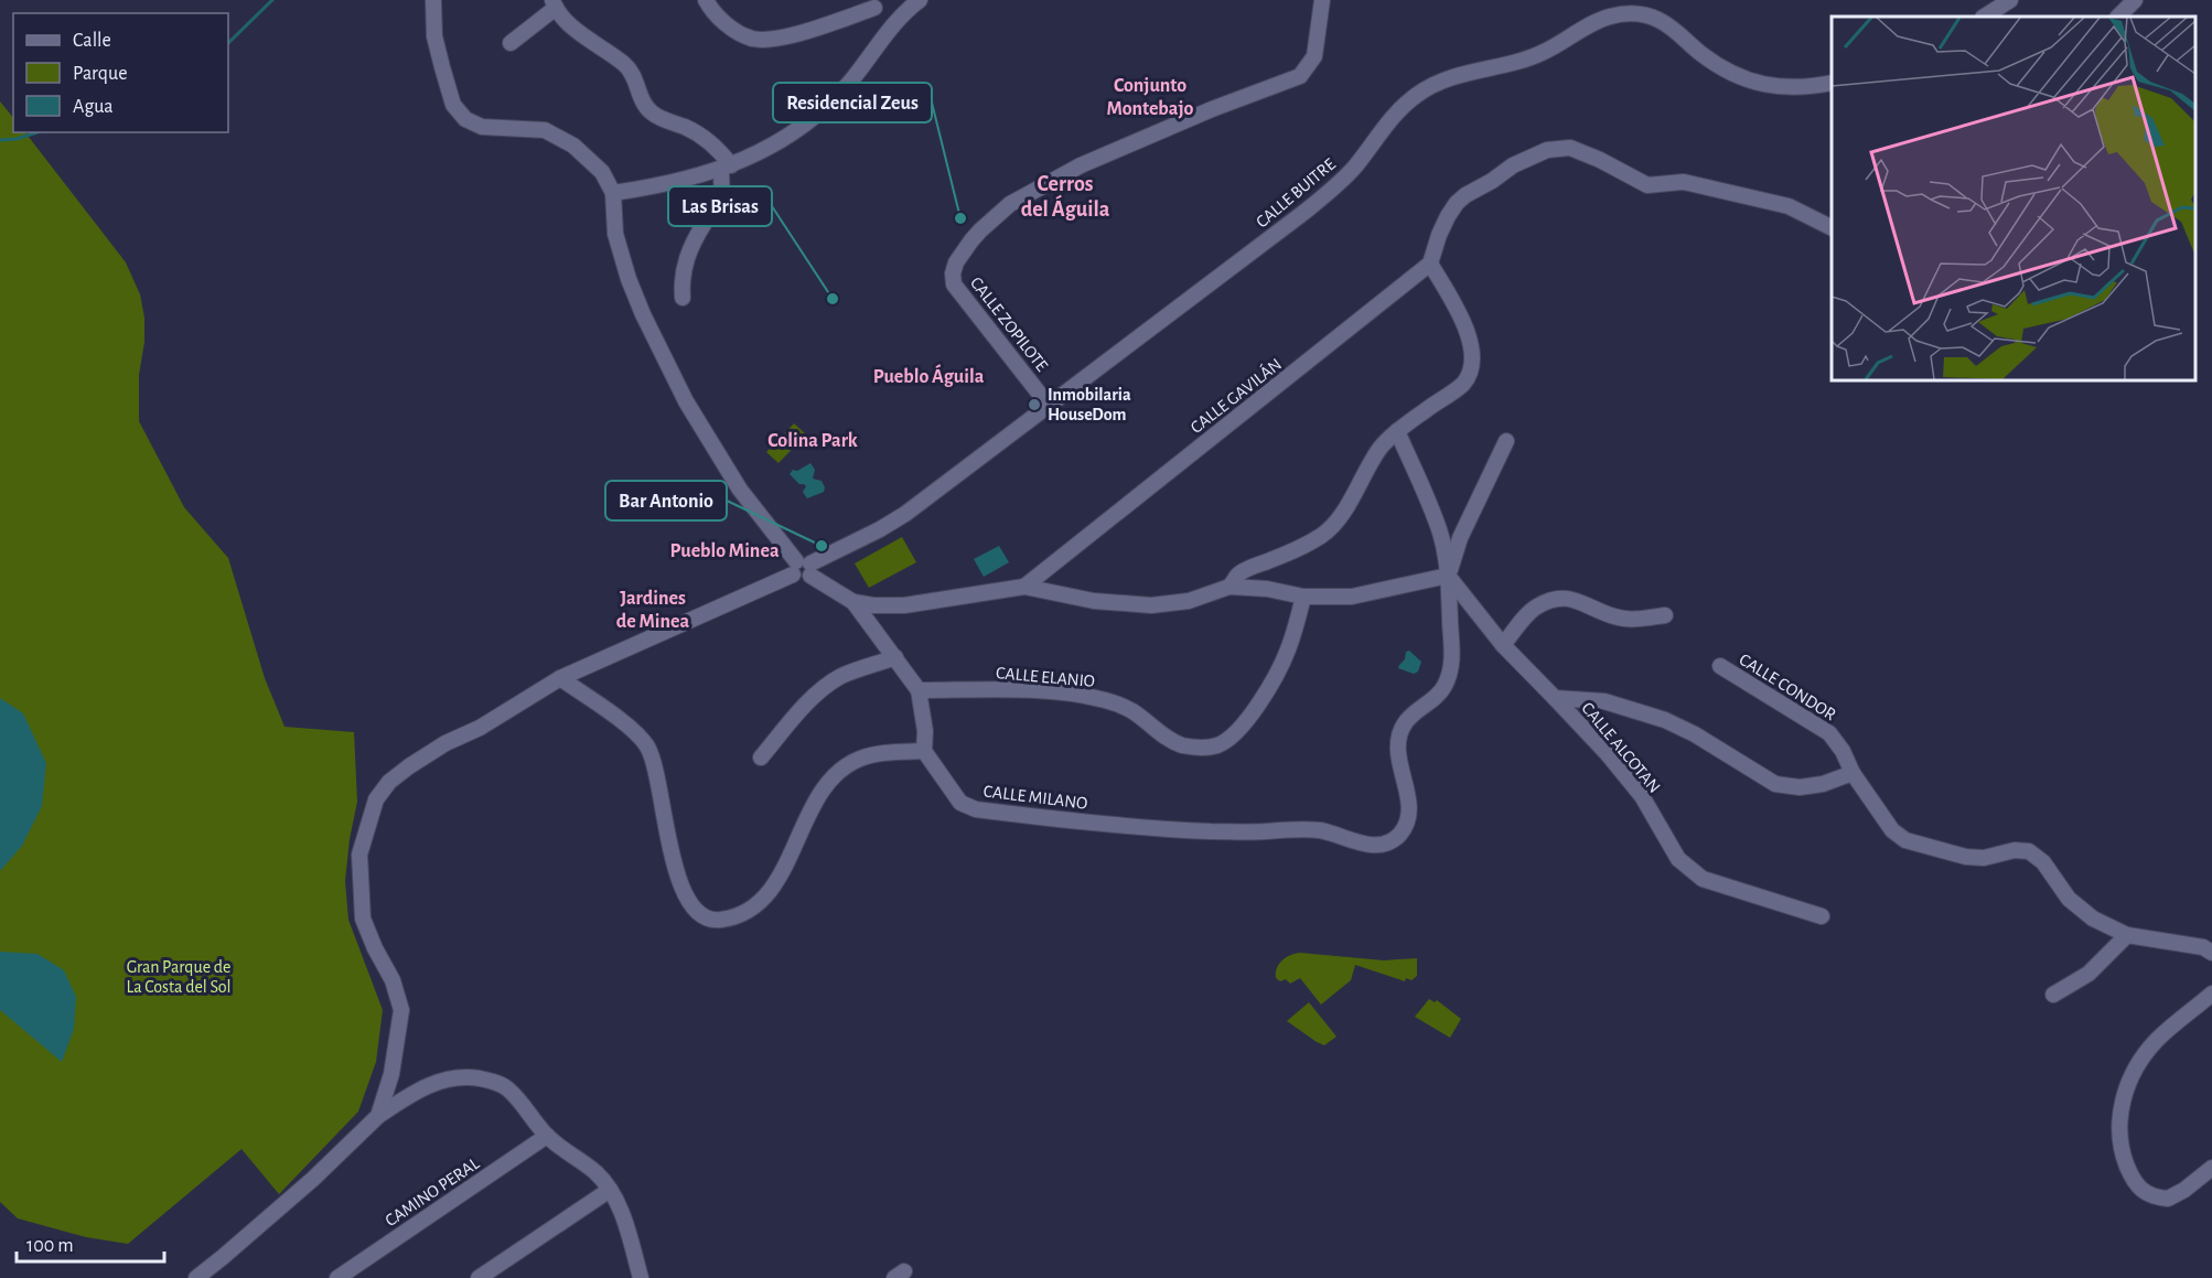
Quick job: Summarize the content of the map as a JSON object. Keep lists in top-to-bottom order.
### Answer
{
  "streets": {
    "street": [
      "CALLE BUITRE",
      "CALLE ZOPILOTE",
      "CALLE GAVILÁN",
      "CALLE ELANIO",
      "CALLE CONDOR",
      "CALLE ALCOTAN",
      "CALLE MILANO",
      "CAMINO PERAL"
    ]
  },
  "crossings": [
    ["CALLE BUITRE", "CALLE ZOPILOTE"],
    ["CALLE ALCOTAN", "CALLE MILANO"]
  ],
  "districts": [
    "Conjunto Montebajo",
    "Cerros del Águila",
    "Pueblo Águila",
    "Colina Park",
    "Pueblo Minea",
    "Jardines de Minea"
  ],
  "parks": ["Gran Parque de La Costa del Sol"],
  "places": [
    "Residencial Zeus",
    "Las Brisas",
    "Inmobilaria HouseDom",
    "Bar Antonio"
  ],
  "legend": ["Calle", "Parque", "Agua"],
  "scale_bar": "100 m"
}
